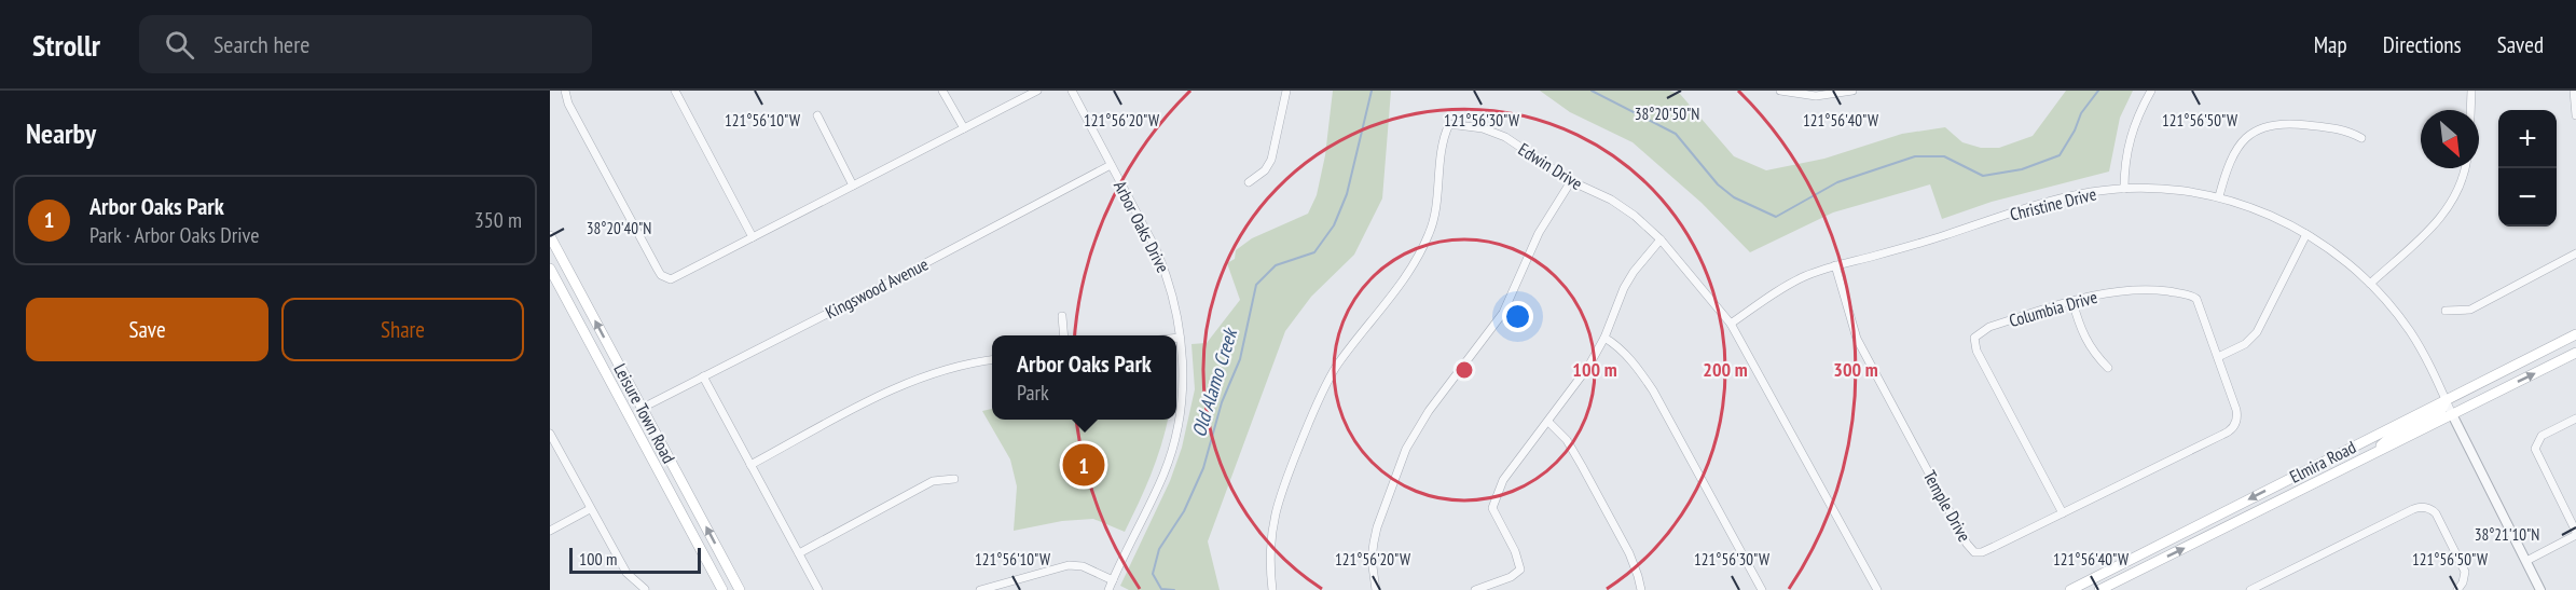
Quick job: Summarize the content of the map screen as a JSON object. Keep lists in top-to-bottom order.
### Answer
{
  "streets": {
    "main road": ["Leisure Town Road", "Elmira Road"],
    "street": [
      "Edwin Drive",
      "Christine Drive",
      "Arbor Oaks Drive",
      "Kingswood Avenue",
      "Columbia Drive",
      "Temple Drive"
    ]
  },
  "crossings": [
    ["Edwin Drive", "Christine Drive"],
    ["Christine Drive", "Elmira Road"],
    ["Christine Drive", "Temple Drive"],
    ["Arbor Oaks Drive", "Kingswood Avenue"],
    ["Kingswood Avenue", "Leisure Town Road"],
    ["Columbia Drive", "Temple Drive"]
  ],
  "water": ["Old Alamo Creek"],
  "scale_bar": "100 m",
  "north": "bottom right",
  "page": {
    "header": "Strollr",
    "search": "Search here",
    "nav": ["Map", "Directions", "Saved"],
    "heading": "Nearby",
    "map_buttons": ["+", "−"],
    "list": [
      {
        "mark": "1",
        "name": "Arbor Oaks Park",
        "note": "Park · Arbor Oaks Drive",
        "value": "350 m"
      }
    ],
    "buttons": ["Save", "Share"],
    "popup": ["Arbor Oaks Park", "Park"],
    "pins": "1",
    "scale": "100 m"
  },
  "coordinates": [
    "38°20'50\"N",
    "121°56'10\"W",
    "121°56'20\"W",
    "121°56'30\"W",
    "121°56'40\"W",
    "121°56'50\"W",
    "38°20'40\"N",
    "38°21'10\"N"
  ],
  "rings": ["100 m", "200 m", "300 m"]
}
